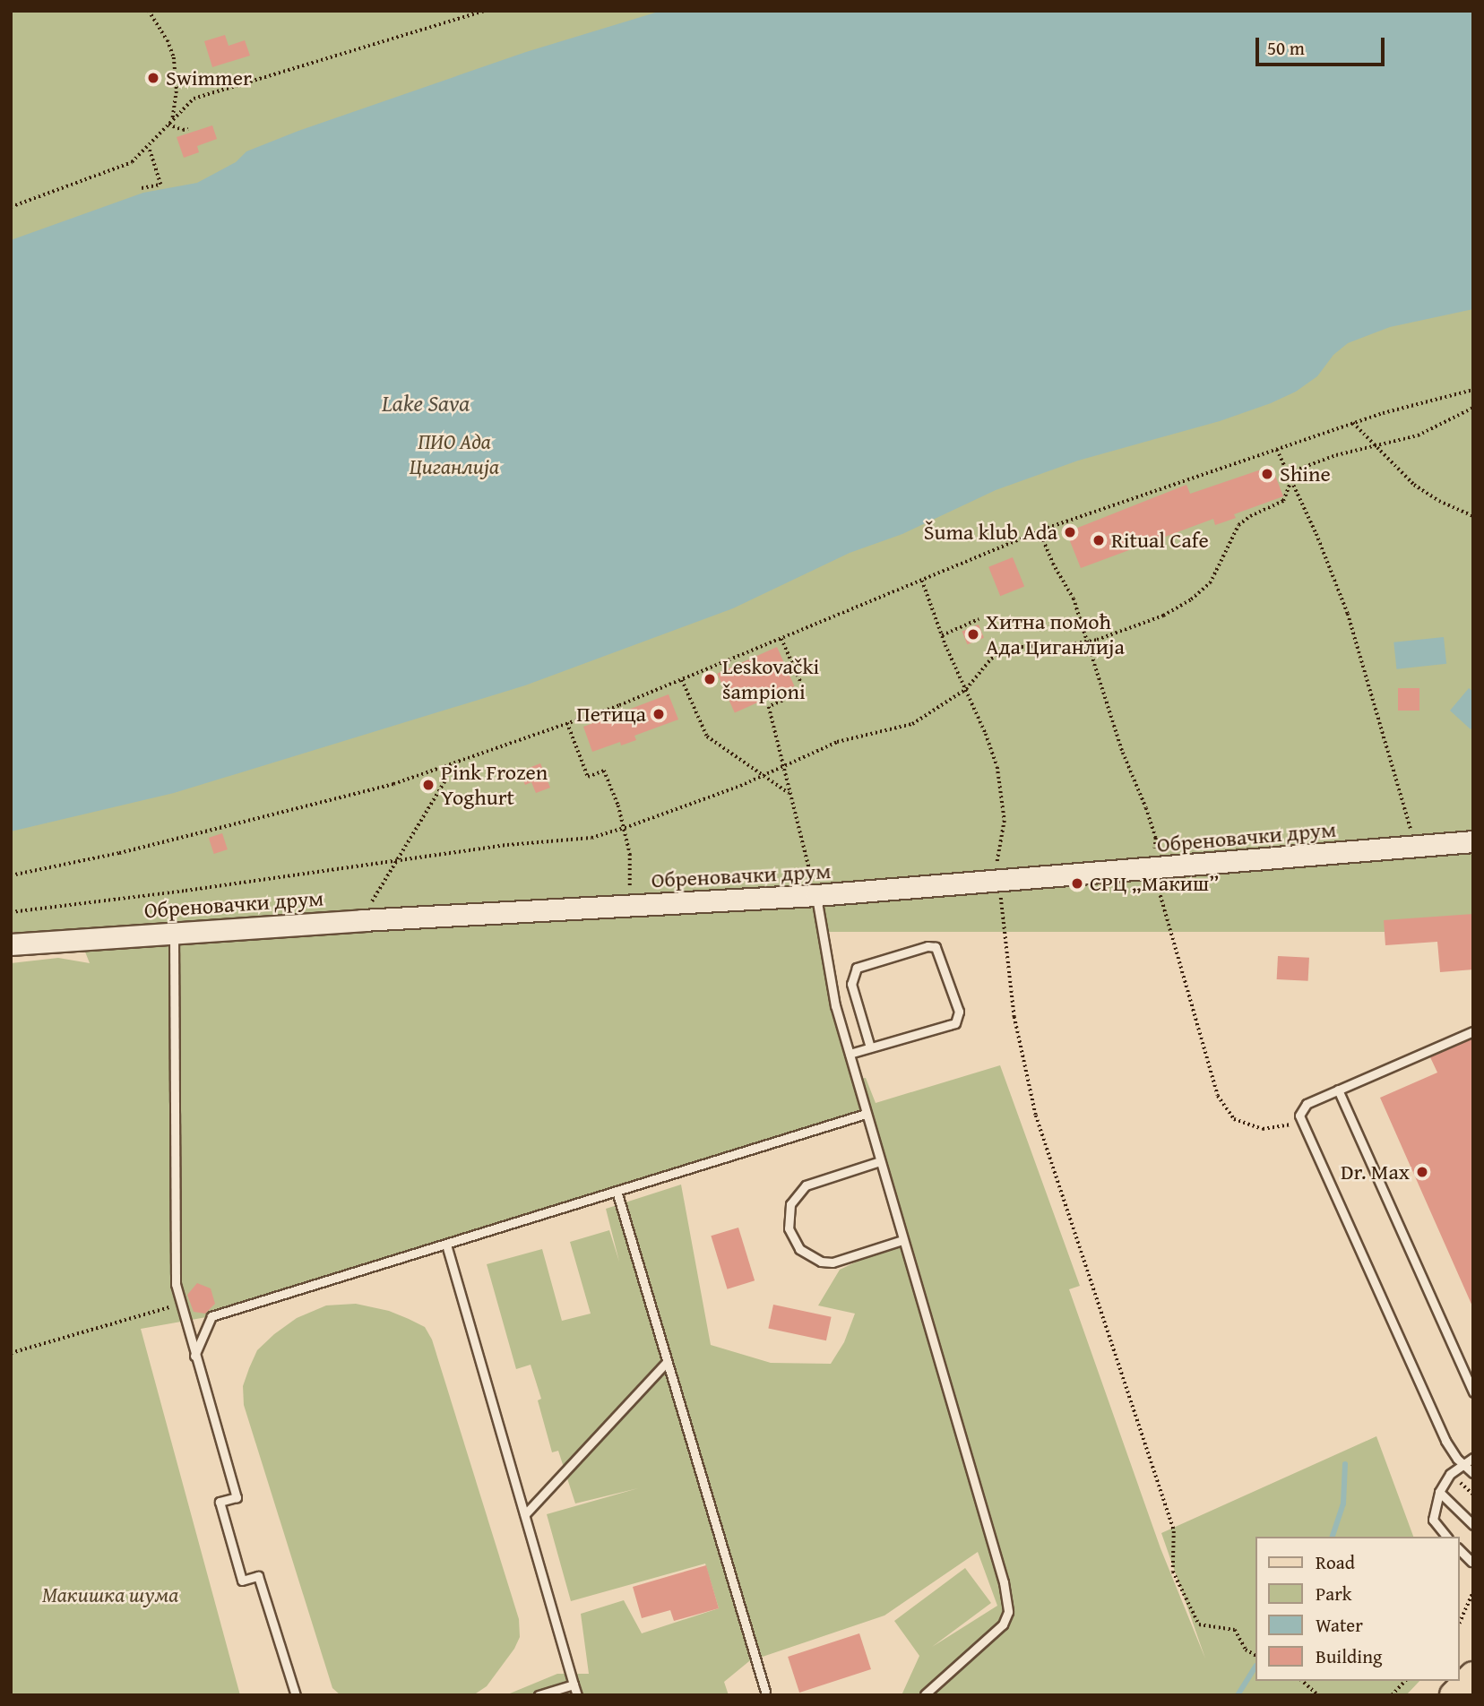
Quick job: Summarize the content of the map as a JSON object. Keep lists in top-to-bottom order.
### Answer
{
  "streets": {
    "street": ["Обреновачки друм"]
  },
  "water": ["Lake Sava"],
  "parks": ["ПИО Ада Циганлија", "Макишка шума"],
  "places": [
    "Swimmer",
    "Shine",
    "Šuma klub Ada",
    "Ritual Cafe",
    "Хитна помоћ Ада Циганлија",
    "Leskovački šampioni",
    "Петица",
    "Pink Frozen Yoghurt",
    "СРЦ „Макиш”",
    "Dr. Max"
  ],
  "legend": [
    "Road",
    "Park",
    "Water",
    "Building"
  ],
  "scale_bar": "50 m"
}
